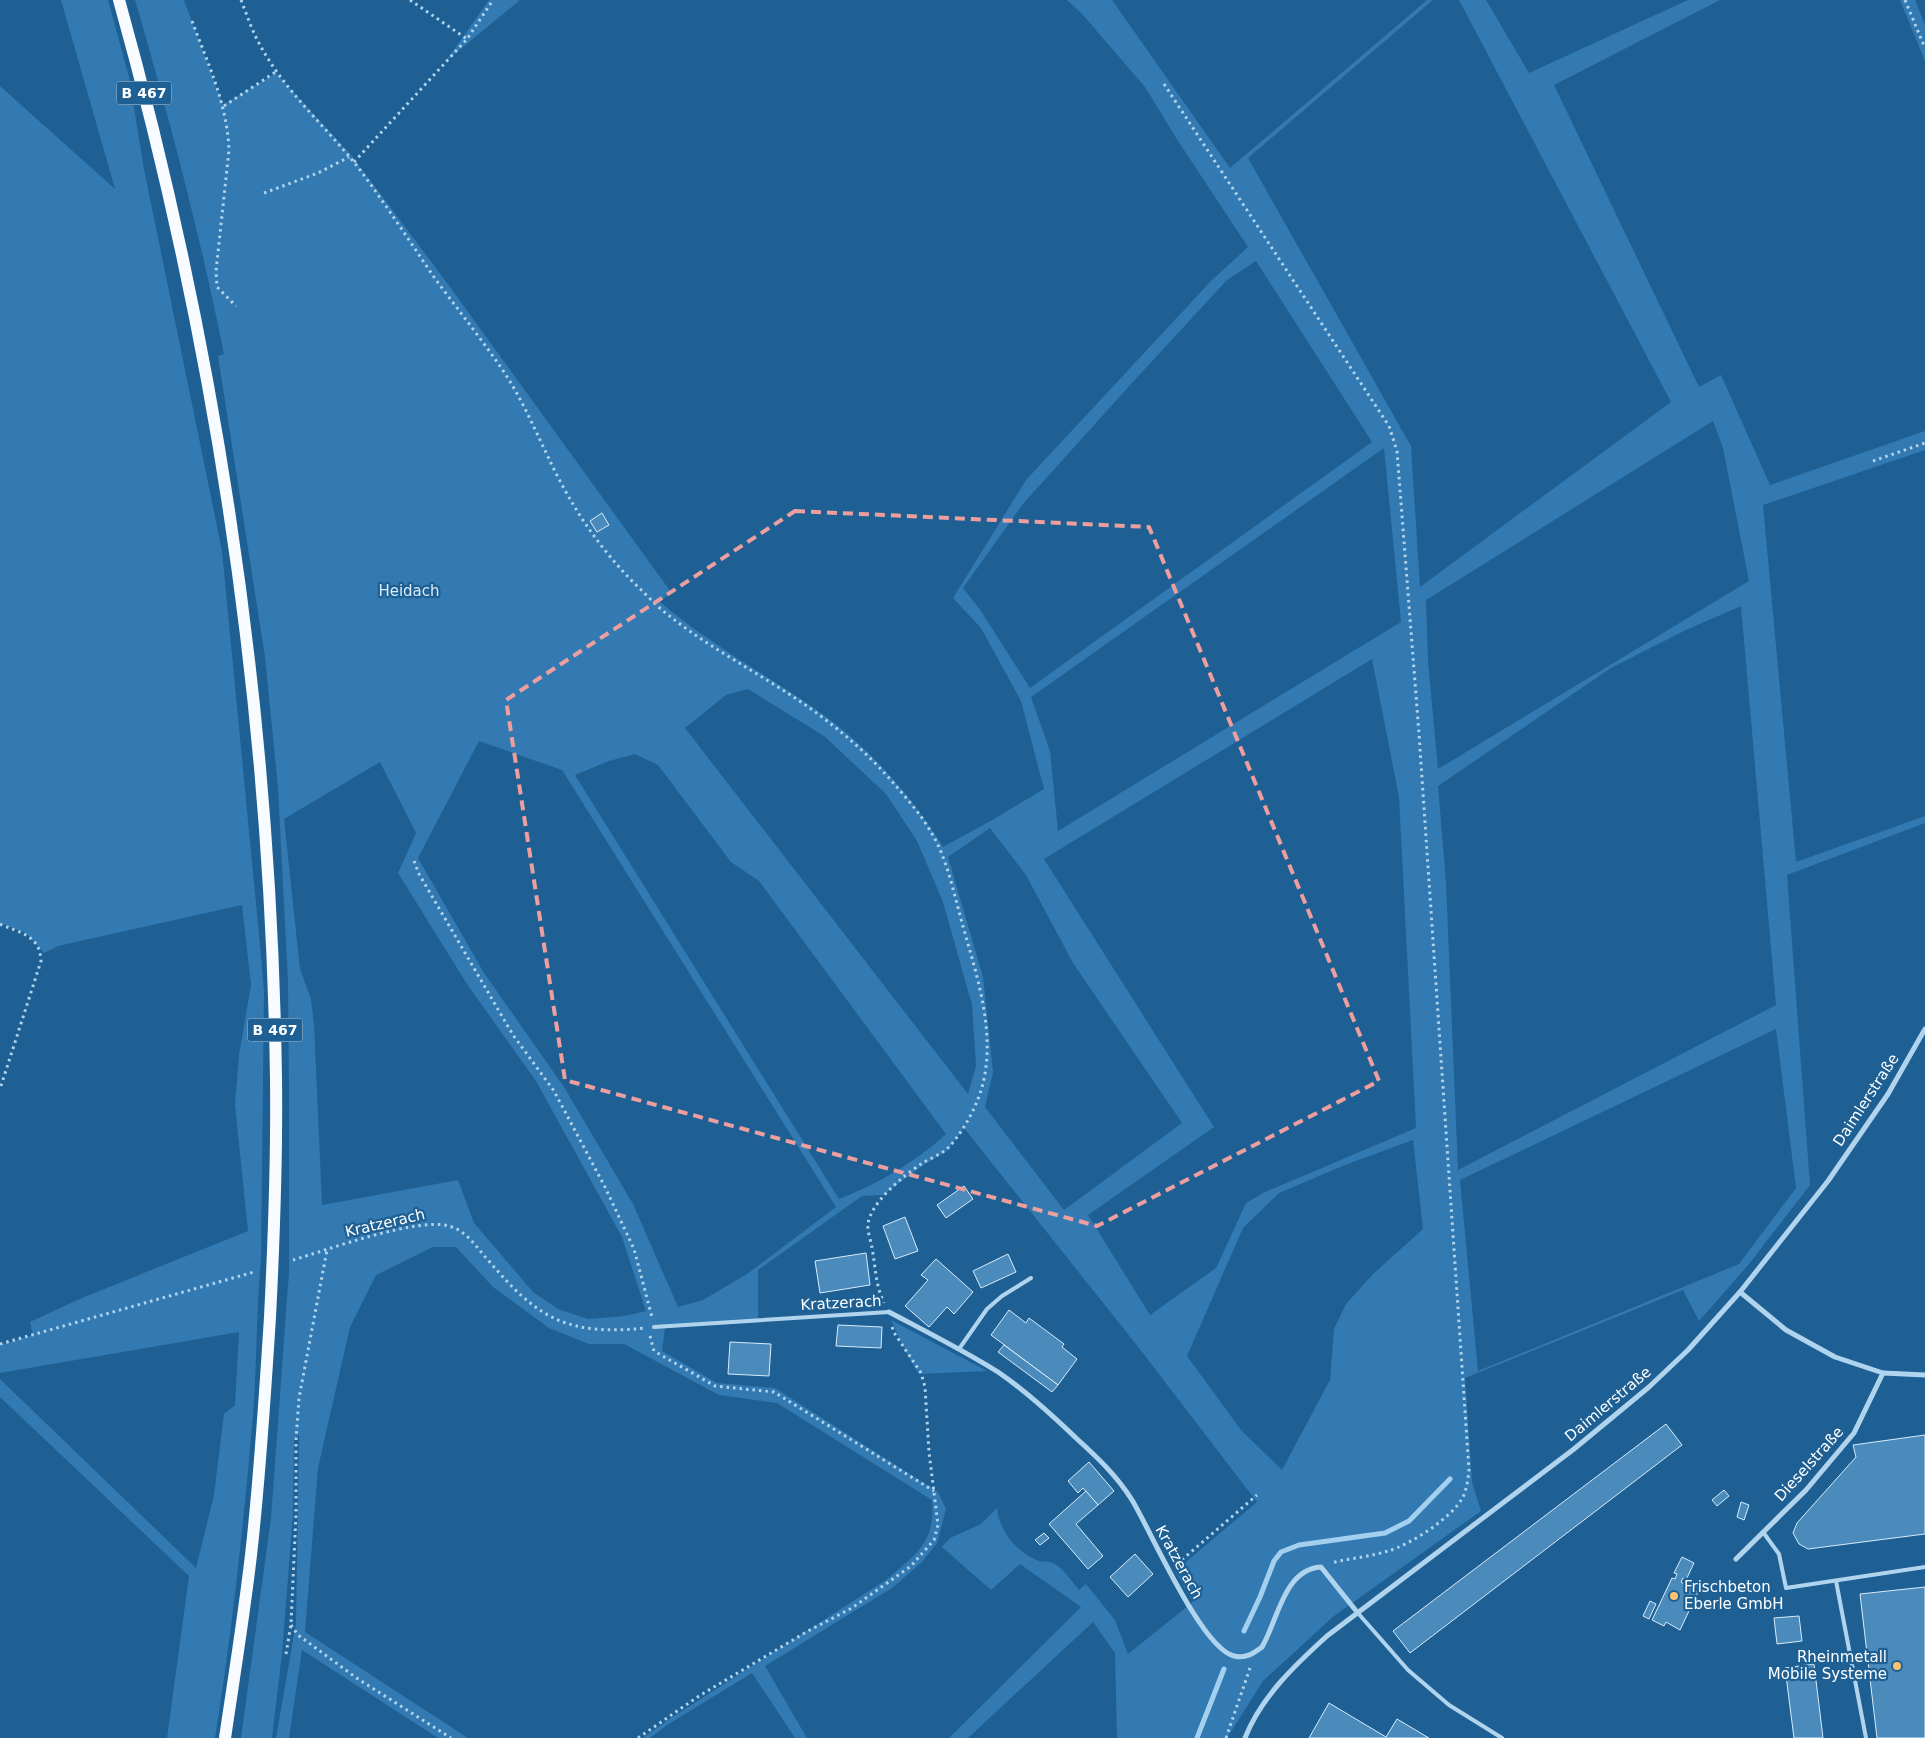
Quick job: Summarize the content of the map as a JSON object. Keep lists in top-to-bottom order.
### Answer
{
  "streets": {
    "main road": ["B 467"],
    "street": ["Daimlerstraße", "Kratzerach", "Dieselstraße"]
  },
  "parks": ["Heidach"],
  "places": ["Frischbeton Eberle GmbH", "Rheinmetall Mobile Systeme"]
}
